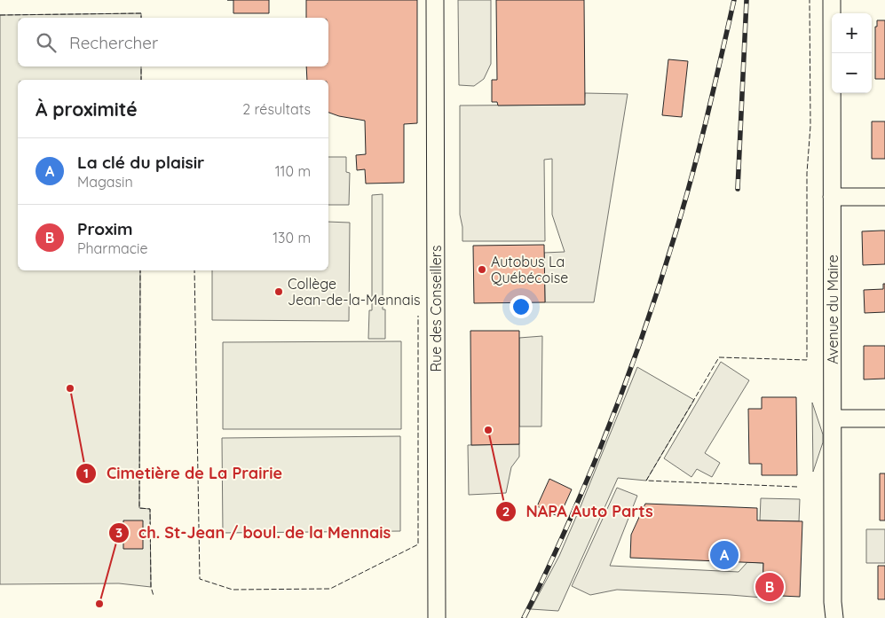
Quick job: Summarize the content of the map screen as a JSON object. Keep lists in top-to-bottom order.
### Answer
{
  "streets": {
    "street": ["Rue des Conseillers", "Avenue du Maire"]
  },
  "places": [
    "Autobus La Québécoise",
    "Collège Jean-de-la-Mennais",
    "Cimetière de La Prairie",
    "NAPA Auto Parts",
    "ch. St-Jean / boul. de la Mennais"
  ],
  "page": {
    "map_buttons": ["+", "−"],
    "search": "Rechercher",
    "heading": ["À proximité", "2 résultats"],
    "list": [
      {
        "mark": "A",
        "name": "La clé du plaisir",
        "note": "Magasin",
        "value": "110 m"
      },
      {
        "mark": "B",
        "name": "Proxim",
        "note": "Pharmacie",
        "value": "130 m"
      }
    ],
    "pins": ["A", "B"]
  }
}
